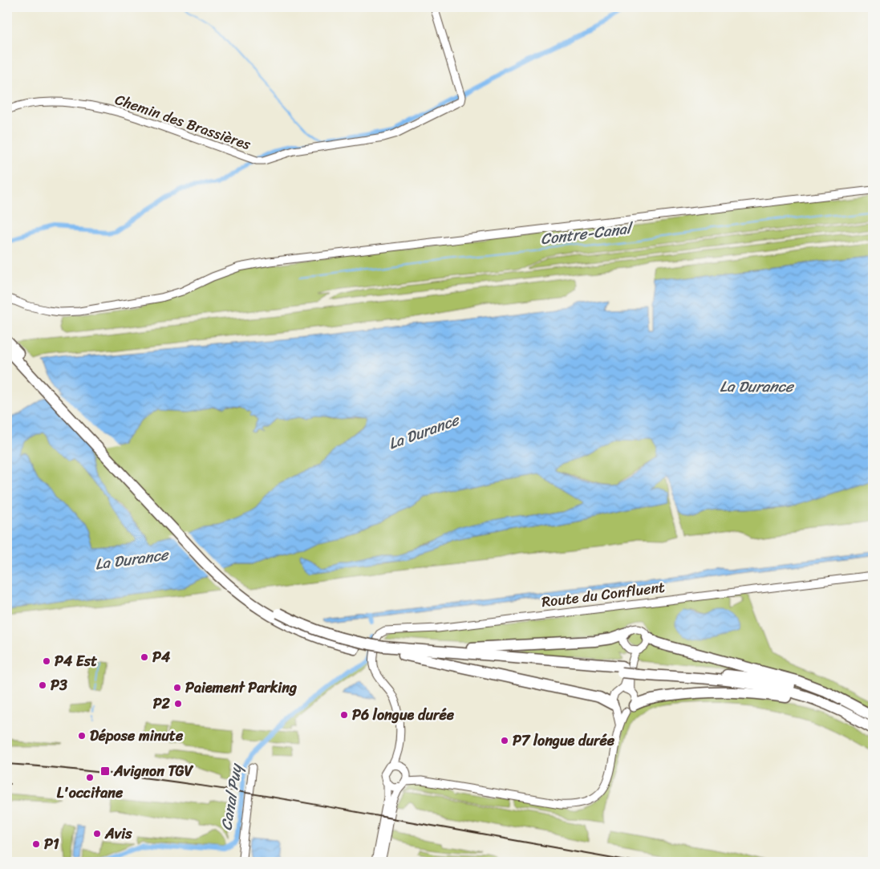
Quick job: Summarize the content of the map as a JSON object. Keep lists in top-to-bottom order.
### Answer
{
  "streets": {
    "street": ["Chemin des Brassières", "Route du Confluent"]
  },
  "water": ["Contre-Canal", "La Durance", "Canal Puy"],
  "places": {
    "other": [
      "P4",
      "P4 Est",
      "P3",
      "Paiement Parking",
      "P2",
      "P6 longue durée",
      "Dépose minute",
      "P7 longue durée",
      "L'occitane",
      "Avis",
      "P1"
    ],
    "transit": ["Avignon TGV"]
  }
}
